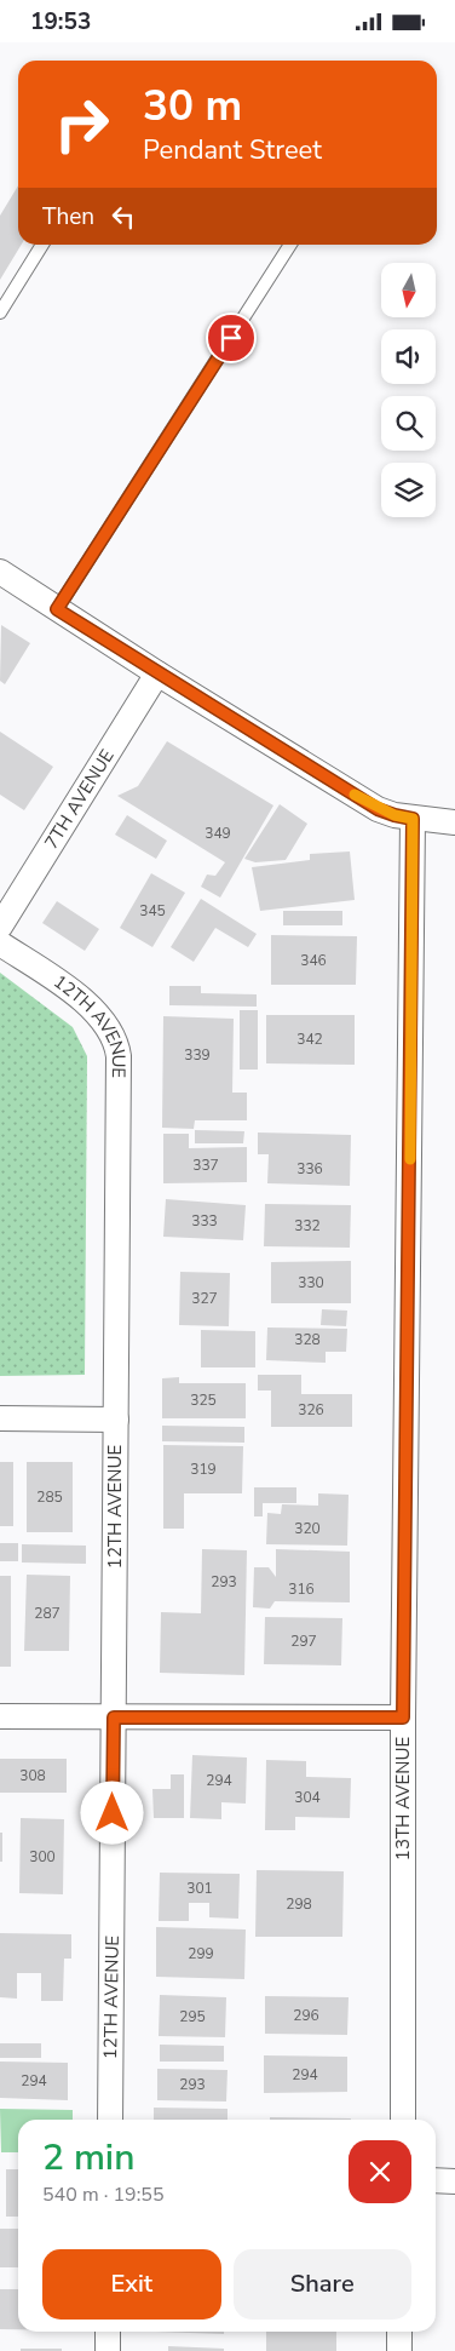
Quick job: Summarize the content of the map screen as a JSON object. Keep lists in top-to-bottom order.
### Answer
{
  "streets": {
    "street": ["7TH AVENUE", "12TH AVENUE", "13TH AVENUE"]
  },
  "house_numbers": [
    "349",
    "345",
    "346",
    "342",
    "339",
    "337",
    "336",
    "333",
    "332",
    "330",
    "327",
    "328",
    "325",
    "326",
    "319",
    "285",
    "320",
    "293",
    "316",
    "287",
    "297",
    "308",
    "294",
    "304",
    "300",
    "301",
    "298",
    "299",
    "296",
    "295",
    "294",
    "294",
    "293"
  ],
  "north": "bottom",
  "page": {
    "status": "19:53",
    "turn": ["30 m", "Pendant Street"],
    "then": "Then",
    "heading": ["2 min", "540 m · 19:55"],
    "buttons": ["Exit", "Share"]
  }
}
